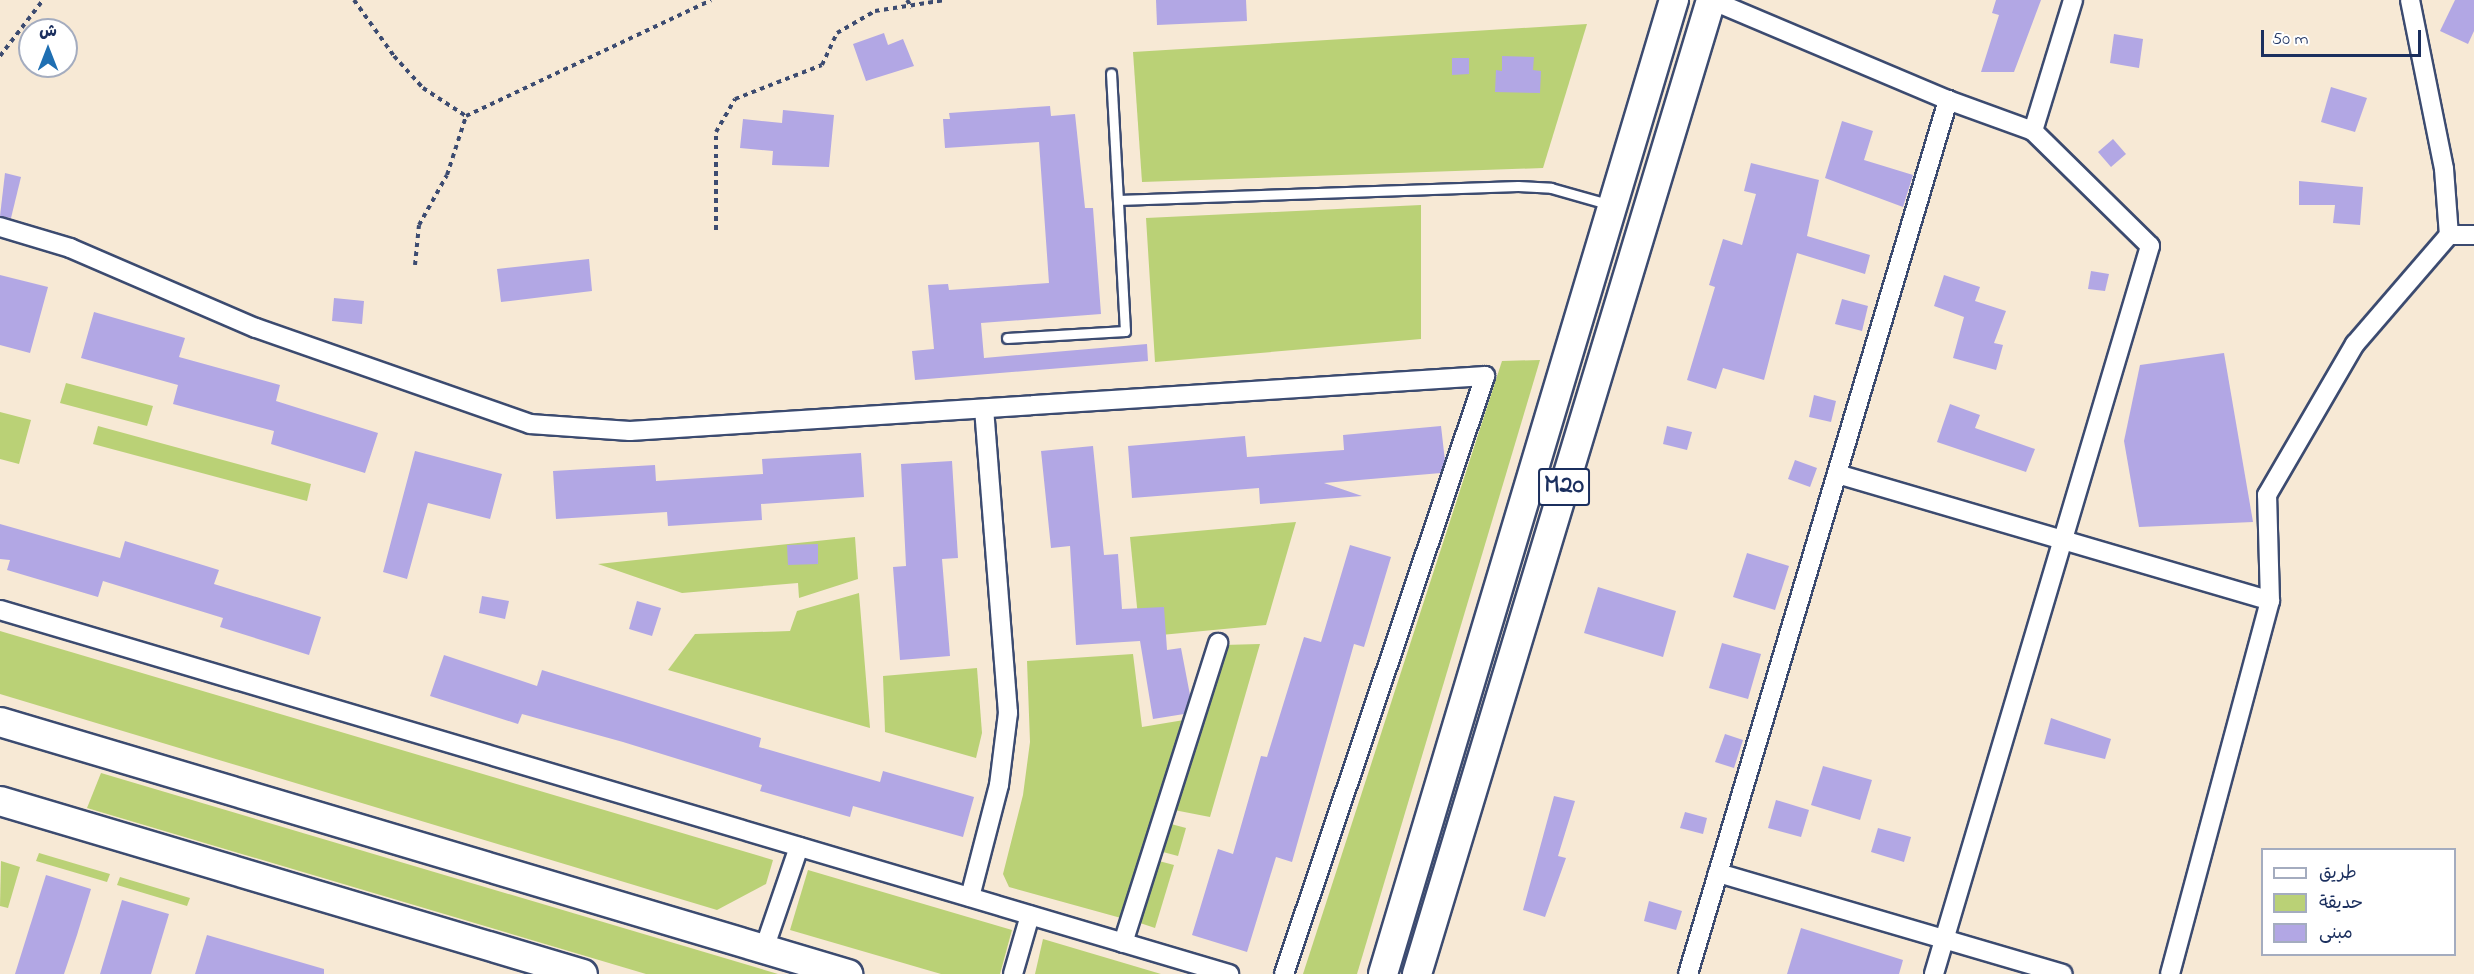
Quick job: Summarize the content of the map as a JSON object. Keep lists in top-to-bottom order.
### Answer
{
  "streets": {
    "main road": ["M20"]
  },
  "legend": ["طريق", "حديقة", "مبنى"],
  "scale_bar": "50 m",
  "north": "top"
}
